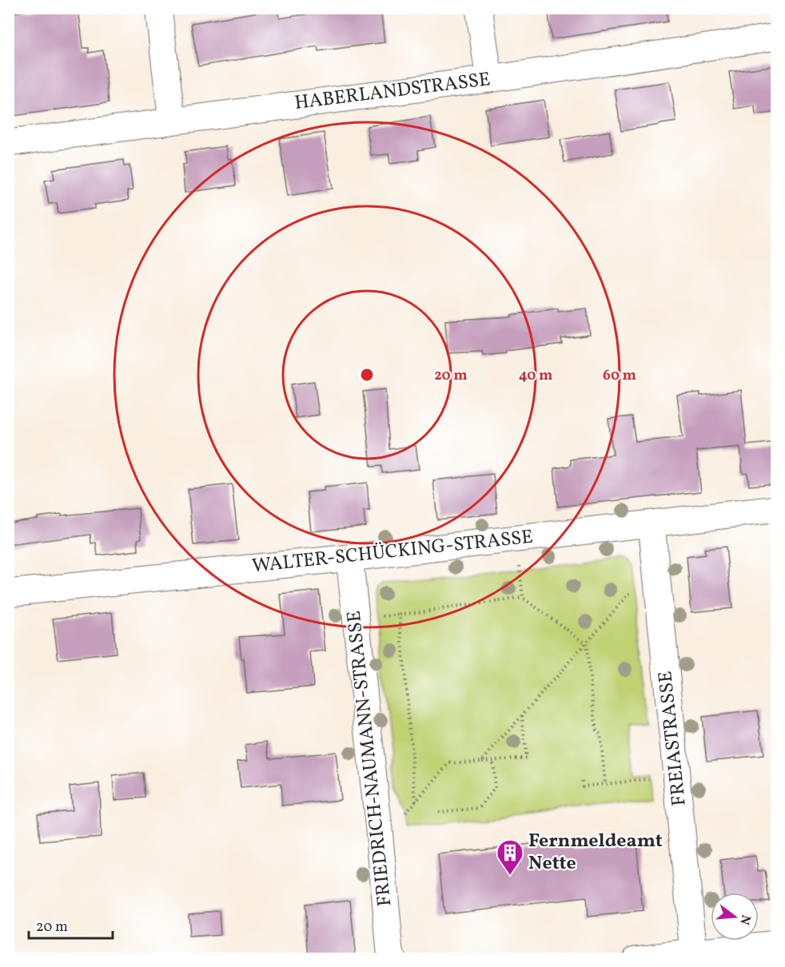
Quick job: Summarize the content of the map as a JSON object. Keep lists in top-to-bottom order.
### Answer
{
  "streets": {
    "street": [
      "HABERLANDSTRASSE",
      "WALTER-SCHÜCKING-STRASSE",
      "FREIASTRASSE",
      "FRIEDRICH-NAUMANN-STRASSE"
    ]
  },
  "crossings": [
    ["WALTER-SCHÜCKING-STRASSE", "FREIASTRASSE"],
    ["WALTER-SCHÜCKING-STRASSE", "FRIEDRICH-NAUMANN-STRASSE"]
  ],
  "places": {
    "building": ["Fernmeldeamt Nette"]
  },
  "scale_bar": "20 m",
  "north": "right",
  "rings": ["20 m", "40 m", "60 m"]
}
